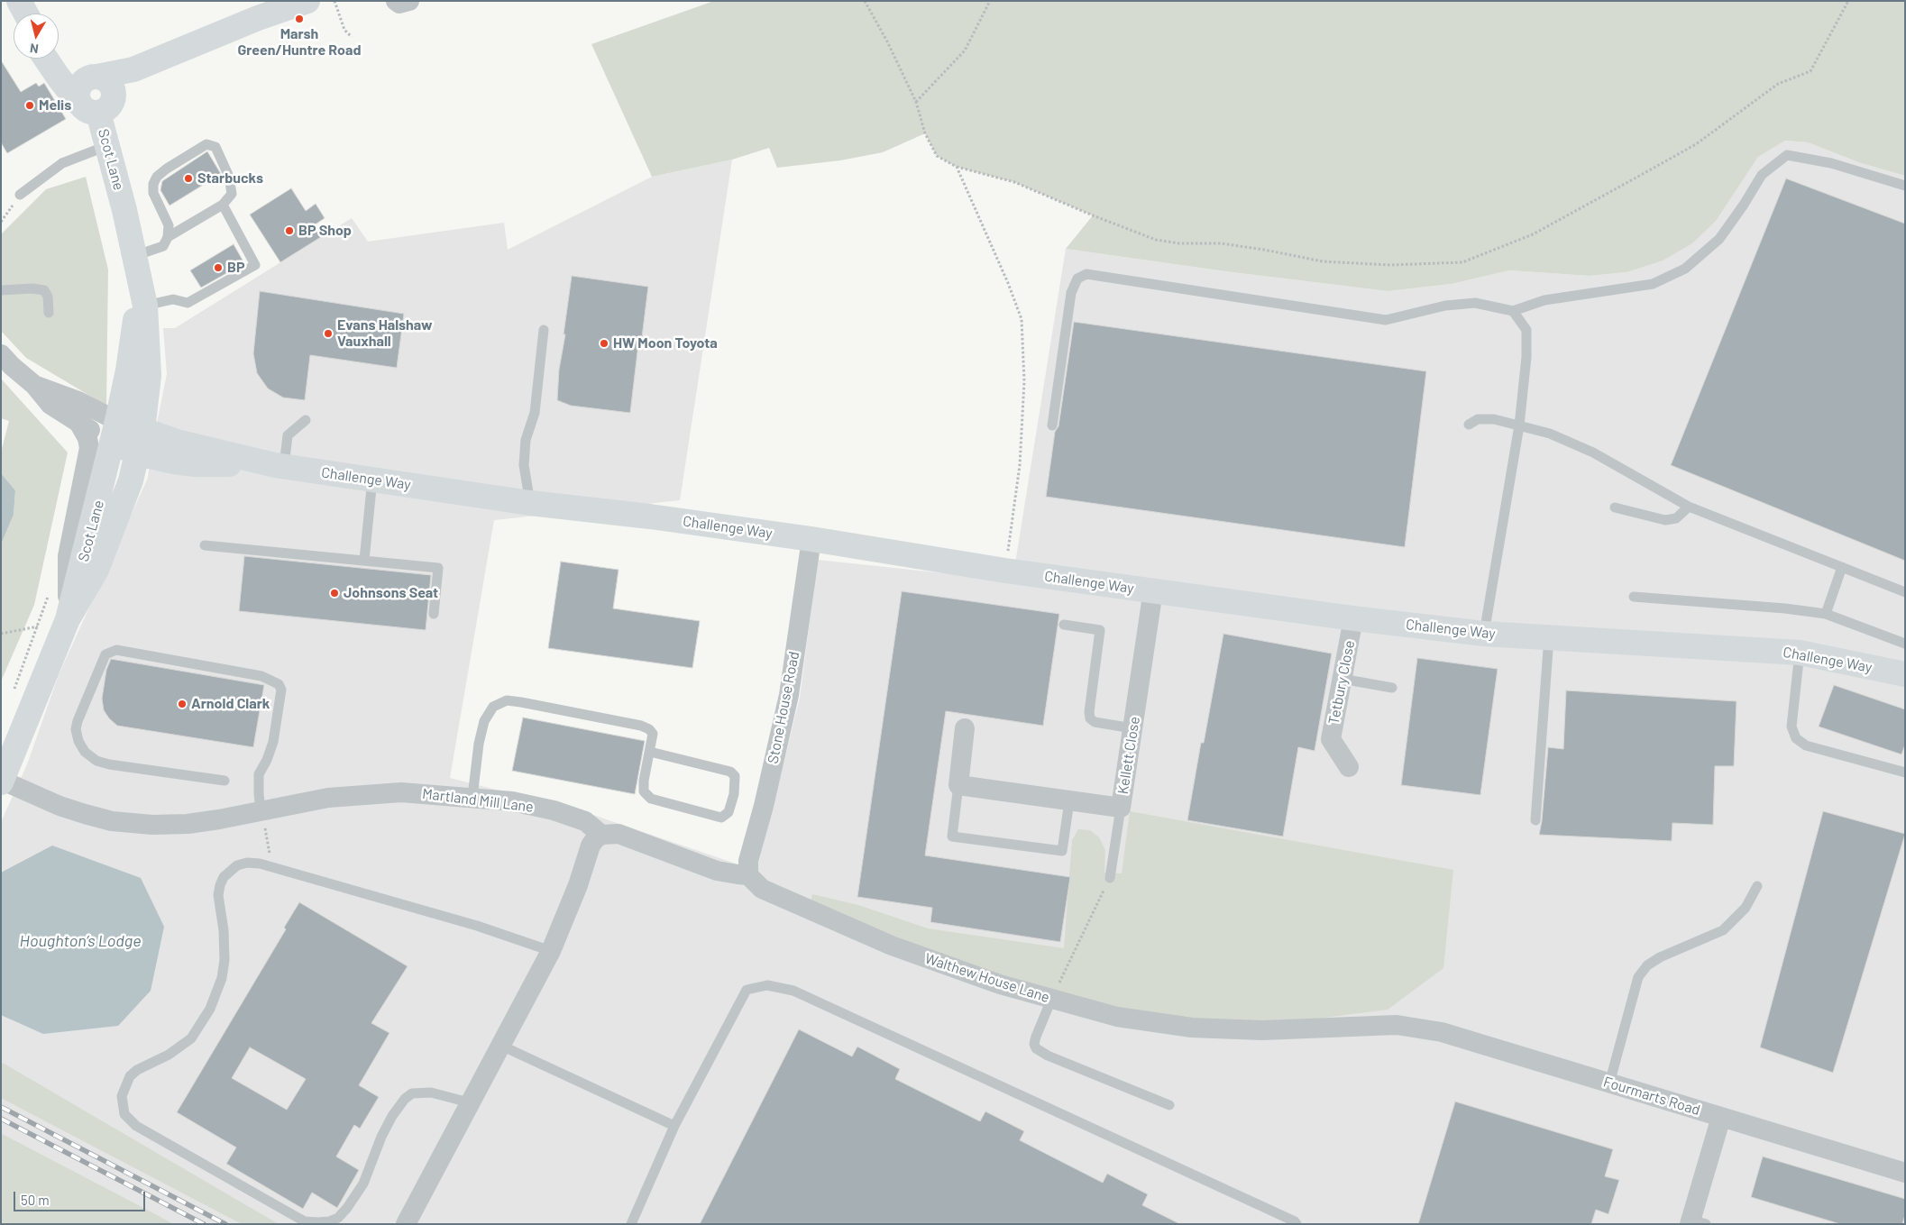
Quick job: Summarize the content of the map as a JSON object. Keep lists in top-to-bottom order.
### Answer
{
  "streets": {
    "street": [
      "Scot Lane",
      "Challenge Way",
      "Tetbury Close",
      "Stone House Road",
      "Kellett Close",
      "Martland Mill Lane",
      "Walthew House Lane",
      "Fourmarts Road"
    ]
  },
  "crossings": [
    ["Scot Lane", "Challenge Way"],
    ["Scot Lane", "Martland Mill Lane"],
    ["Challenge Way", "Tetbury Close"],
    ["Challenge Way", "Stone House Road"],
    ["Challenge Way", "Kellett Close"],
    ["Stone House Road", "Walthew House Lane"],
    ["Walthew House Lane", "Fourmarts Road"]
  ],
  "water": ["Houghton’s Lodge"],
  "places": [
    "Marsh Green/Huntre Road",
    "Melis",
    "Starbucks",
    "BP Shop",
    "BP",
    "Evans Halshaw Vauxhall",
    "HW Moon Toyota",
    "Johnsons Seat",
    "Arnold Clark"
  ],
  "scale_bar": "50 m",
  "north": "bottom"
}
